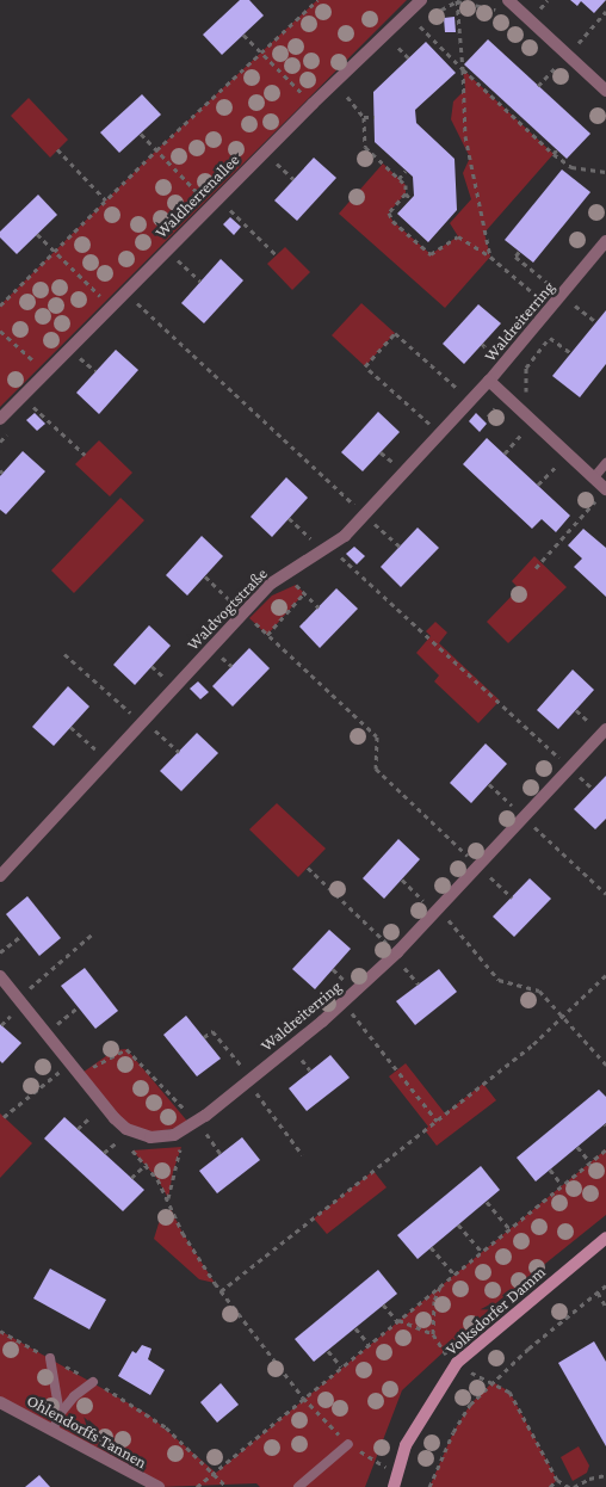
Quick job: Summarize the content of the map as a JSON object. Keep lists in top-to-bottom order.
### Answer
{
  "streets": {
    "main road": ["Volksdorfer Damm"],
    "street": [
      "Waldherrenallee",
      "Waldreiterring",
      "Waldvogtstraße",
      "Ohlendorffs Tannen"
    ]
  },
  "crossings": [
    ["Waldreiterring", "Waldvogtstraße"]
  ]
}
